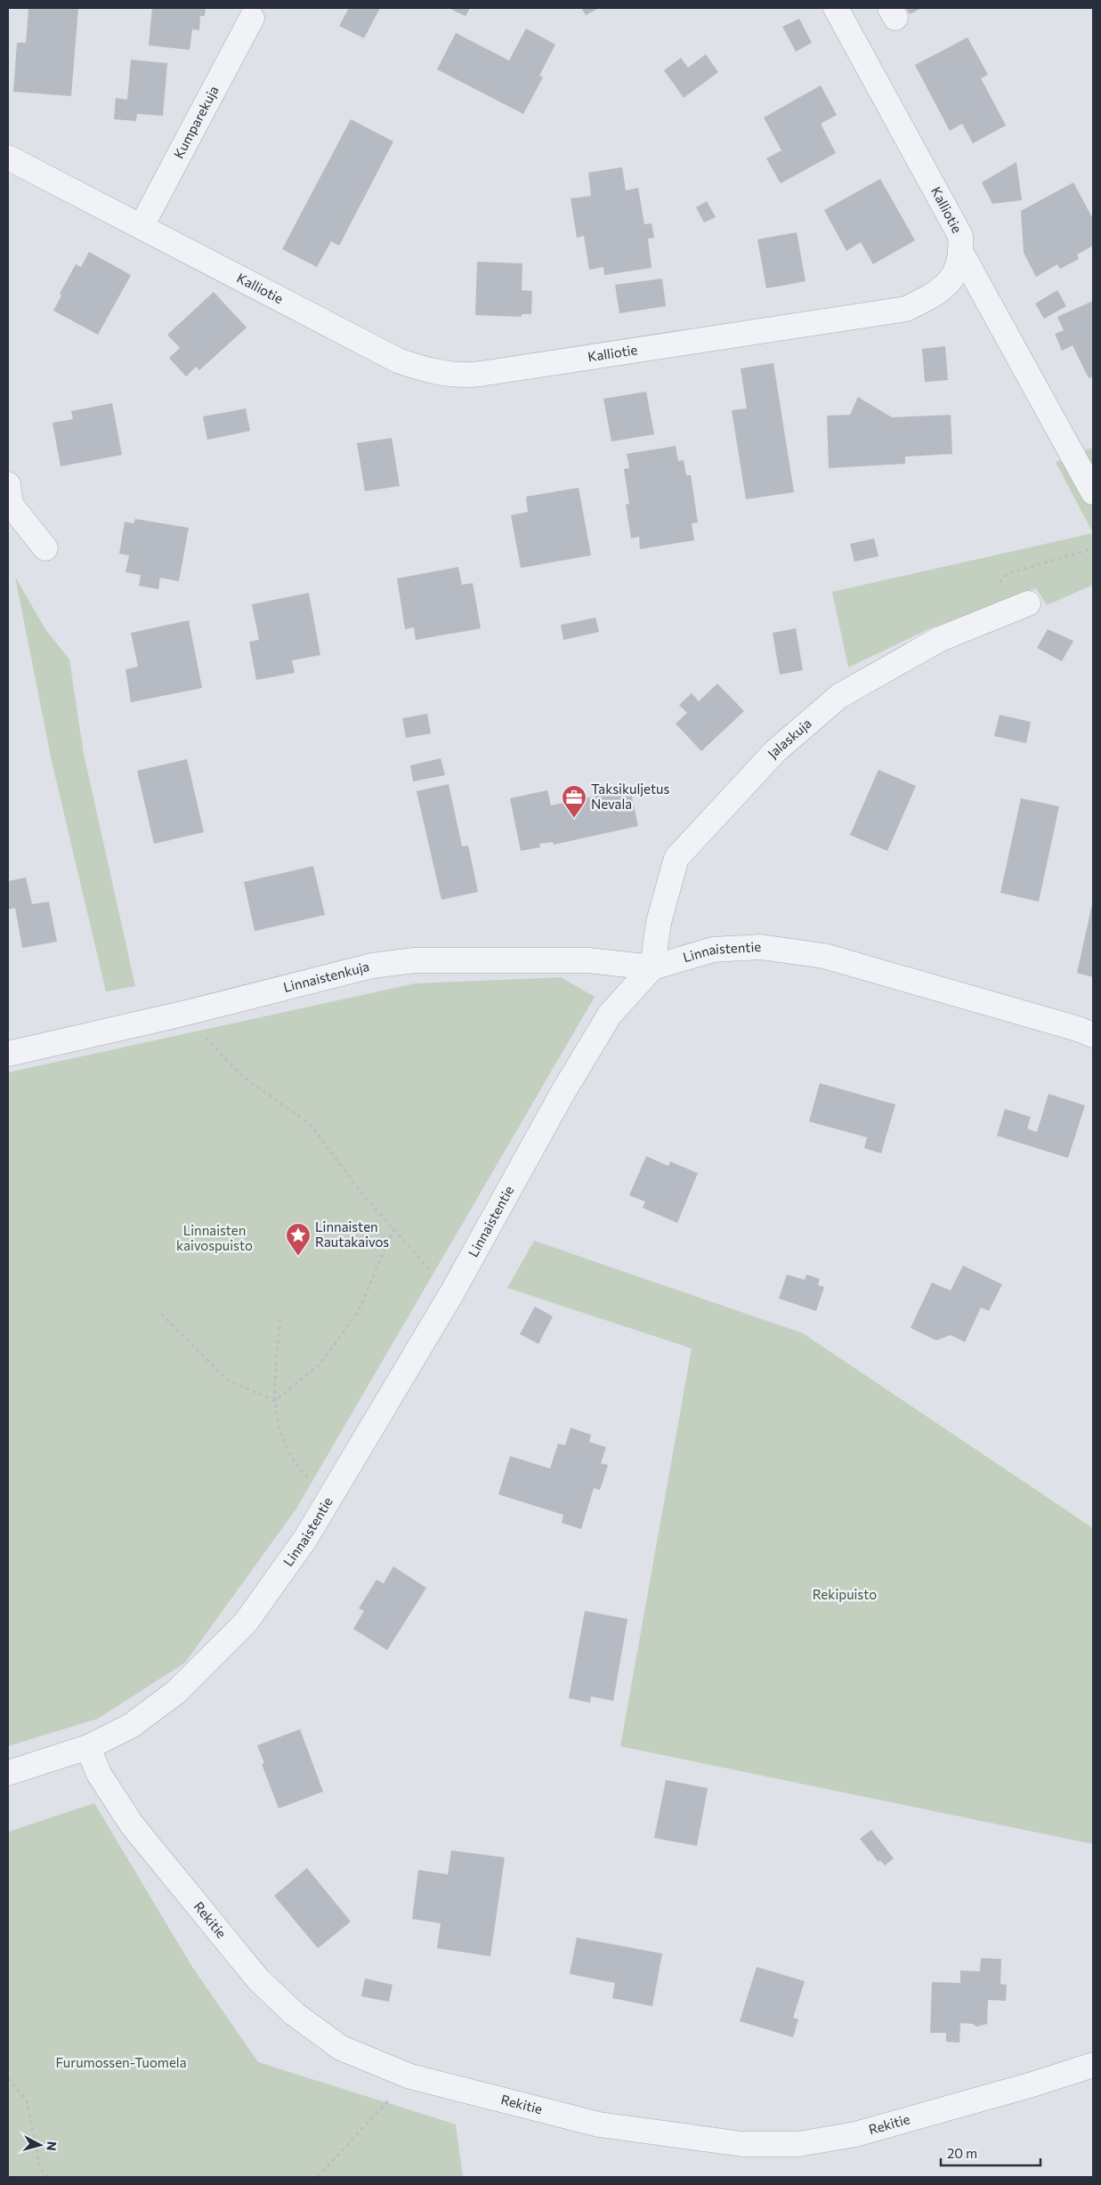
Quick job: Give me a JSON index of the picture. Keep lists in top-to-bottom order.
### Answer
{
  "streets": {
    "street": [
      "Kumparekuja",
      "Kalliotie",
      "Jalaskuja",
      "Linnaistentie",
      "Linnaistenkuja",
      "Rekitie"
    ]
  },
  "crossings": [
    ["Kumparekuja", "Kalliotie"],
    ["Jalaskuja", "Linnaistentie"],
    ["Jalaskuja", "Linnaistenkuja"],
    ["Linnaistentie", "Linnaistenkuja"],
    ["Linnaistentie", "Rekitie"]
  ],
  "parks": ["Linnaisten kaivospuisto", "Rekipuisto", "Furumossen-Tuomela"],
  "places": {
    "office": ["Taksikuljetus Nevala"],
    "place": ["Linnaisten Rautakaivos"]
  },
  "scale_bar": "20 m",
  "north": "right"
}
